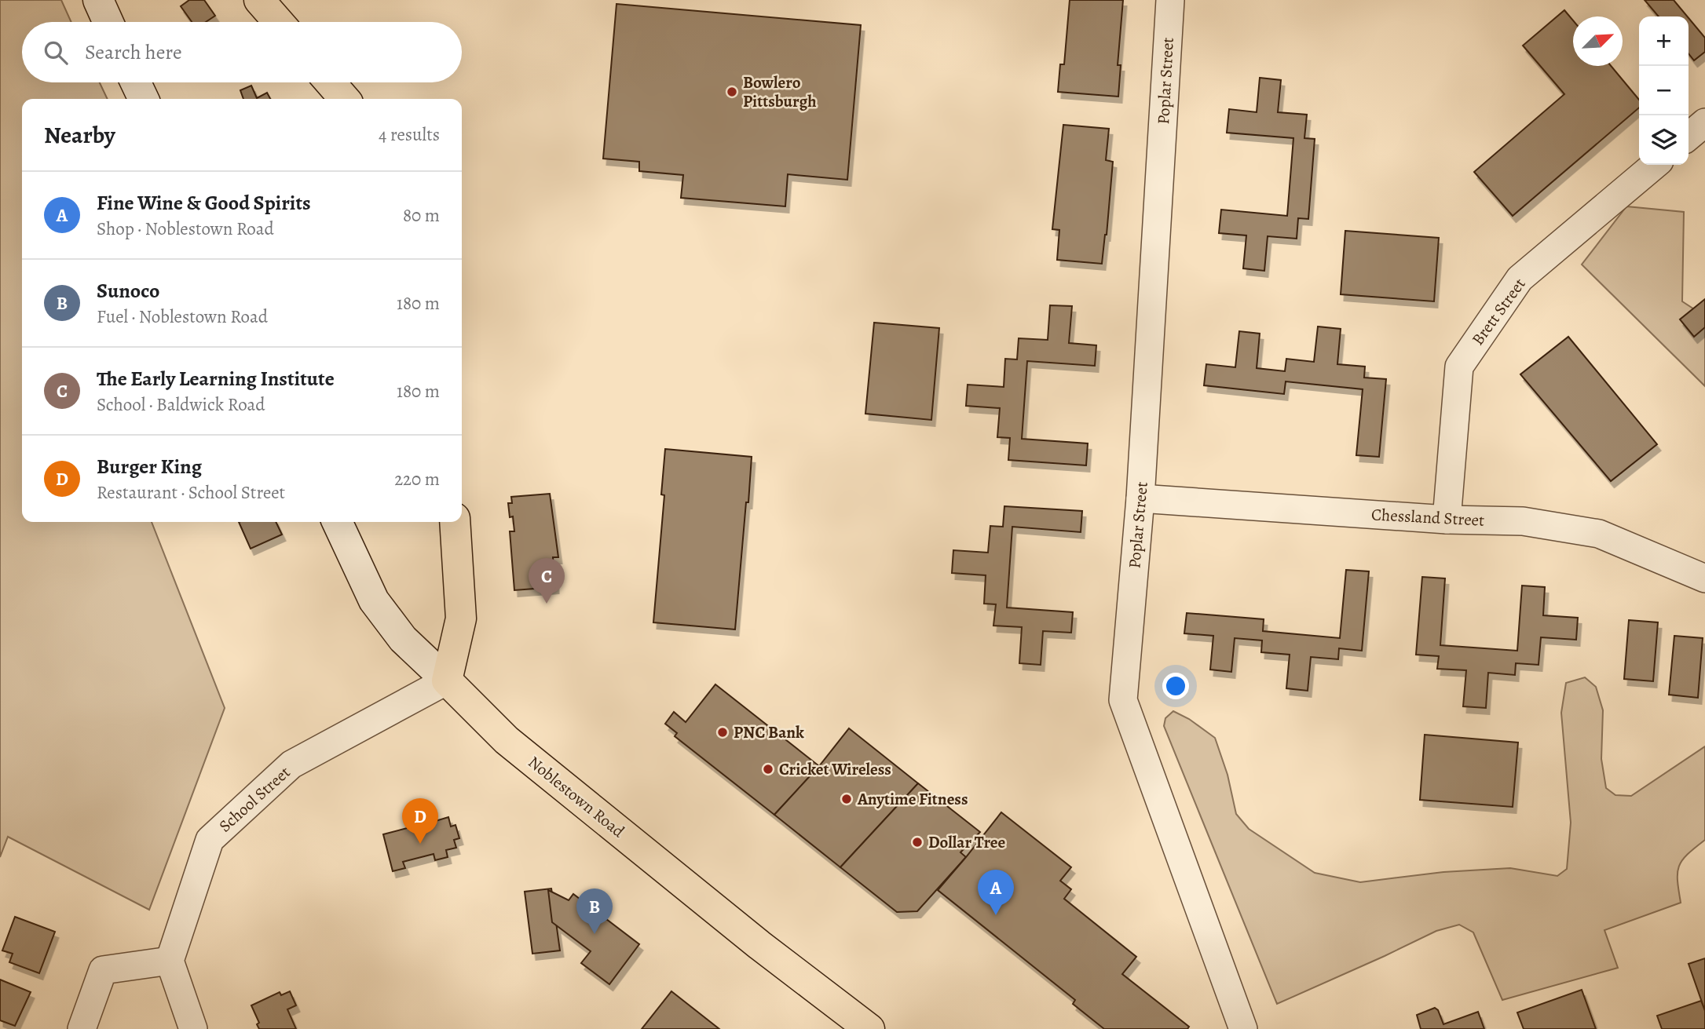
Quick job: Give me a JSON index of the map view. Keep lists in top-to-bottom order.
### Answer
{
  "streets": {
    "main road": ["Noblestown Road"],
    "street": [
      "Poplar Street",
      "Brett Street",
      "Chessland Street",
      "School Street"
    ]
  },
  "crossings": [
    ["Poplar Street", "Chessland Street"],
    ["Brett Street", "Chessland Street"],
    ["Noblestown Road", "School Street"]
  ],
  "places": [
    "Bowlero Pittsburgh",
    "PNC Bank",
    "Cricket Wireless",
    "Anytime Fitness",
    "Dollar Tree"
  ],
  "north": "top right",
  "page": {
    "map_buttons": ["+", "−"],
    "search": "Search here",
    "heading": ["Nearby", "4 results"],
    "list": [
      {
        "mark": "A",
        "name": "Fine Wine & Good Spirits",
        "note": "Shop · Noblestown Road",
        "value": "80 m"
      },
      {
        "mark": "B",
        "name": "Sunoco",
        "note": "Fuel · Noblestown Road",
        "value": "180 m"
      },
      {
        "mark": "C",
        "name": "The Early Learning Institute",
        "note": "School · Baldwick Road",
        "value": "180 m"
      },
      {
        "mark": "D",
        "name": "Burger King",
        "note": "Restaurant · School Street",
        "value": "220 m"
      }
    ],
    "pins": [
      "C",
      "D",
      "A",
      "B"
    ]
  }
}
